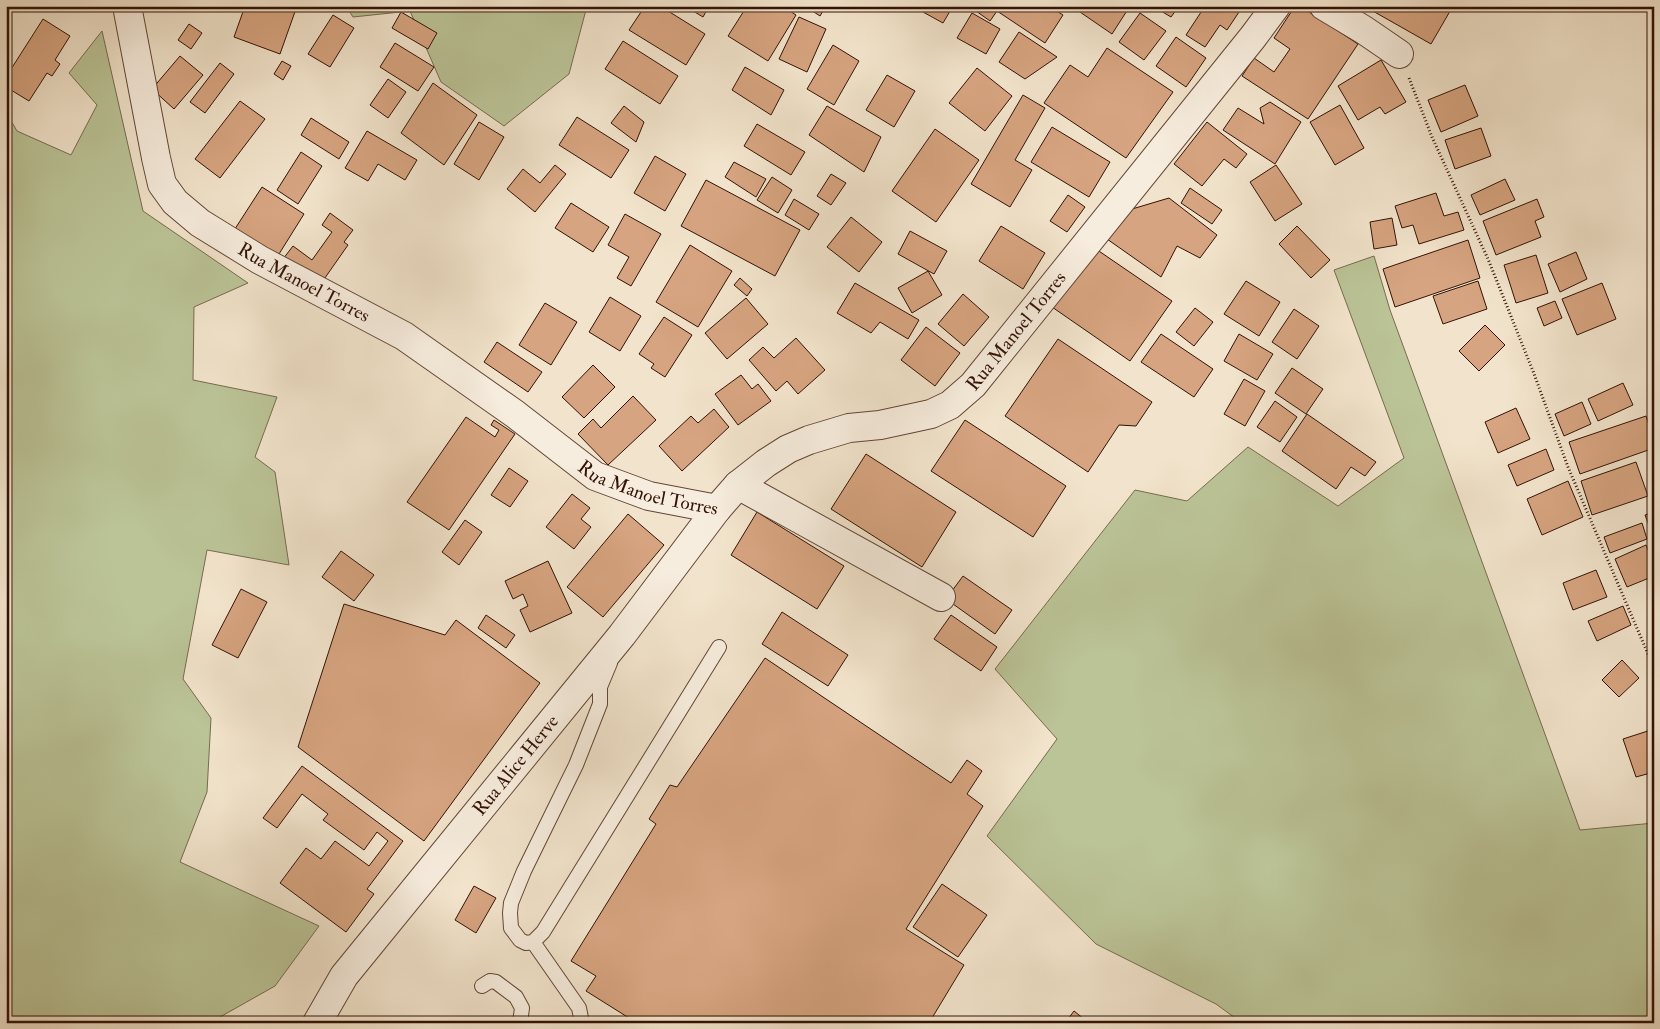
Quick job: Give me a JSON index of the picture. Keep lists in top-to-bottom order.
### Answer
{
  "streets": {
    "street": ["Rua Manoel Torres", "Rua Alice Herve"]
  },
  "crossings": [
    ["Rua Manoel Torres", "Rua Alice Herve"]
  ]
}
